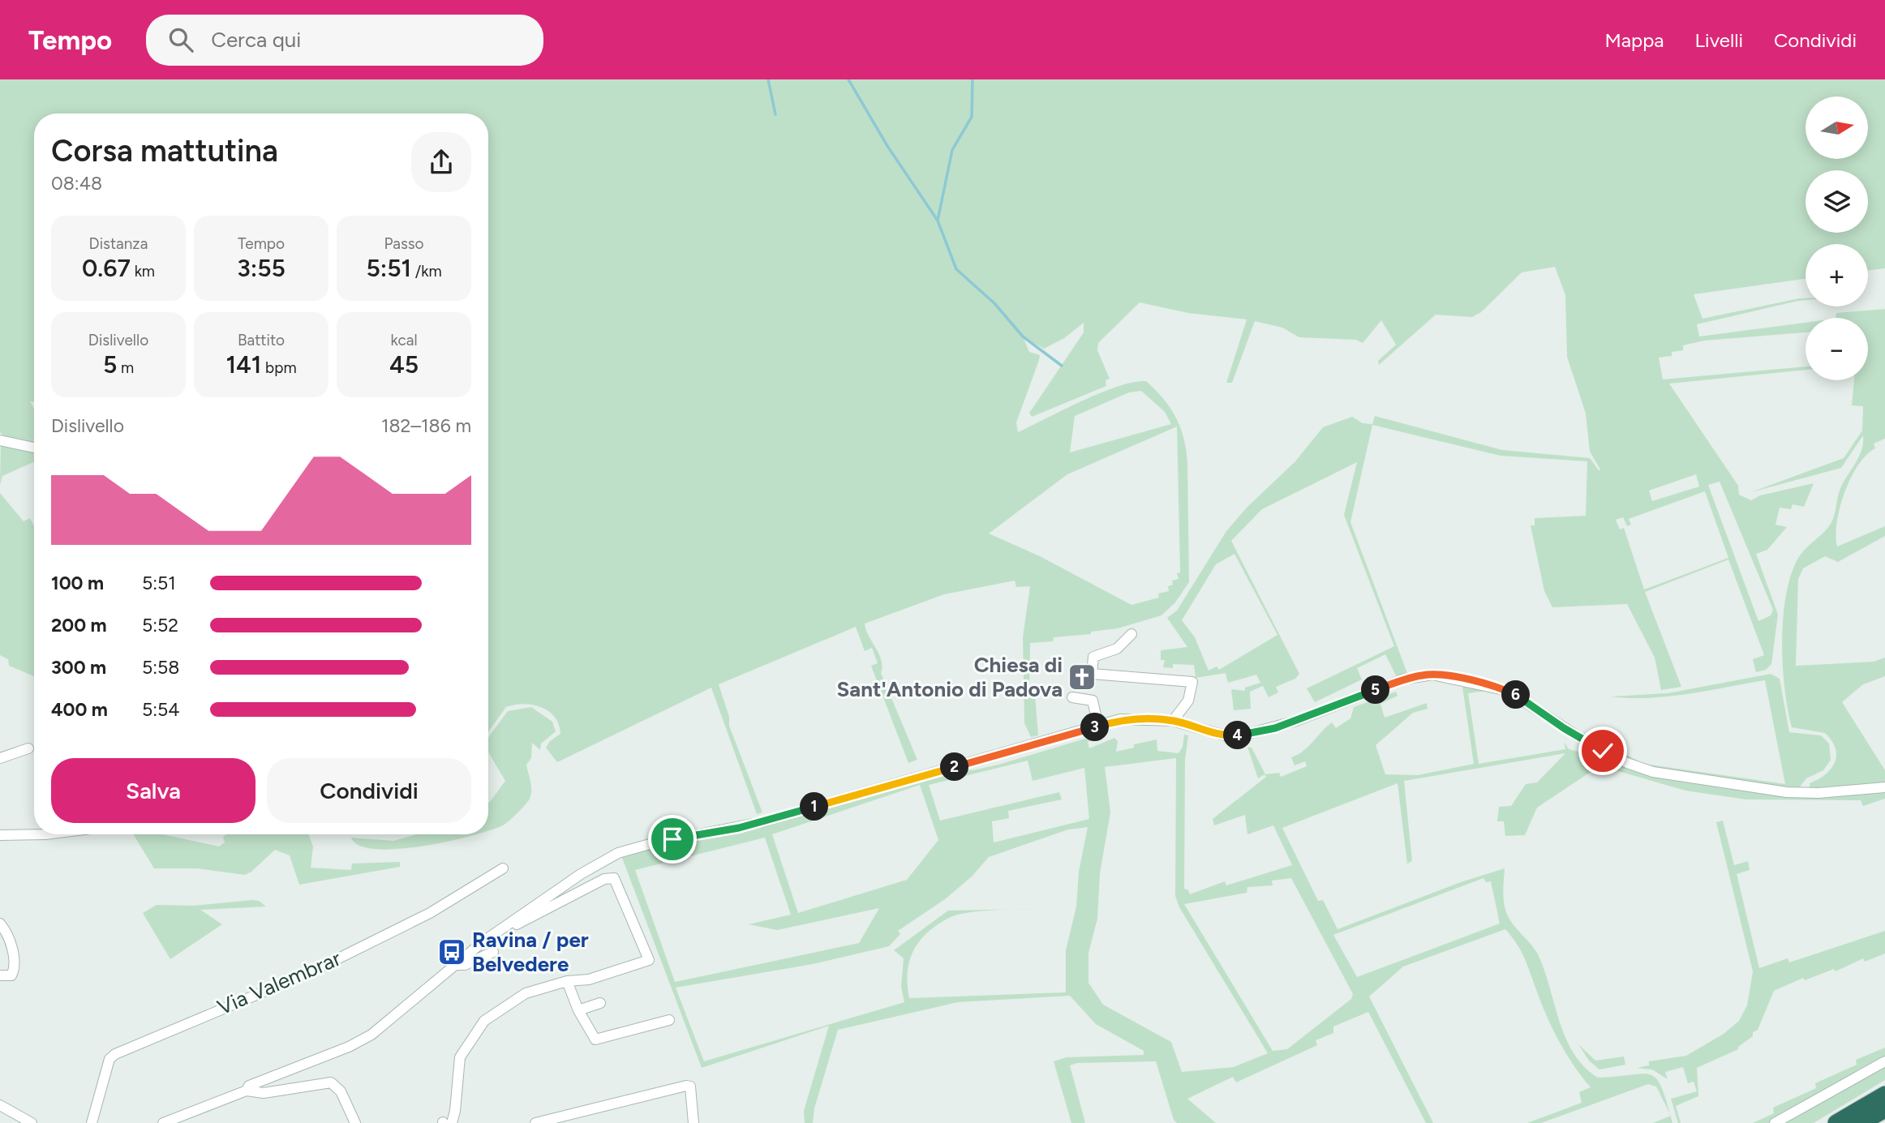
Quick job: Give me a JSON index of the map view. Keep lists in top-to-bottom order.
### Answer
{
  "streets": {
    "street": ["Via Valembrar"]
  },
  "places": {
    "church": ["Chiesa di Sant'Antonio di Padova"],
    "bus stop": ["Ravina / per Belvedere"]
  },
  "north": "right",
  "page": {
    "header": "Tempo",
    "search": "Cerca qui",
    "nav": ["Mappa", "Livelli", "Condividi"],
    "map_buttons": ["+", "−"],
    "heading": ["Corsa mattutina", "08:48"],
    "stats": [
      ["Distanza", "0.67 km"],
      ["Tempo", "3:55"],
      ["Passo", "5:51 /km"],
      ["Dislivello", "5 m"],
      ["Battito", "141 bpm"],
      ["kcal", "45"]
    ],
    "chart": ["Dislivello", "182–186 m"],
    "list": [
      {
        "name": "100 m",
        "note": "5:51"
      },
      {
        "name": "200 m",
        "note": "5:52"
      },
      {
        "name": "300 m",
        "note": "5:58"
      },
      {
        "name": "400 m",
        "note": "5:54"
      }
    ],
    "pins": [
      "5",
      "6",
      "3",
      "4",
      "2",
      "1"
    ],
    "buttons": ["Salva", "Condividi"]
  }
}
